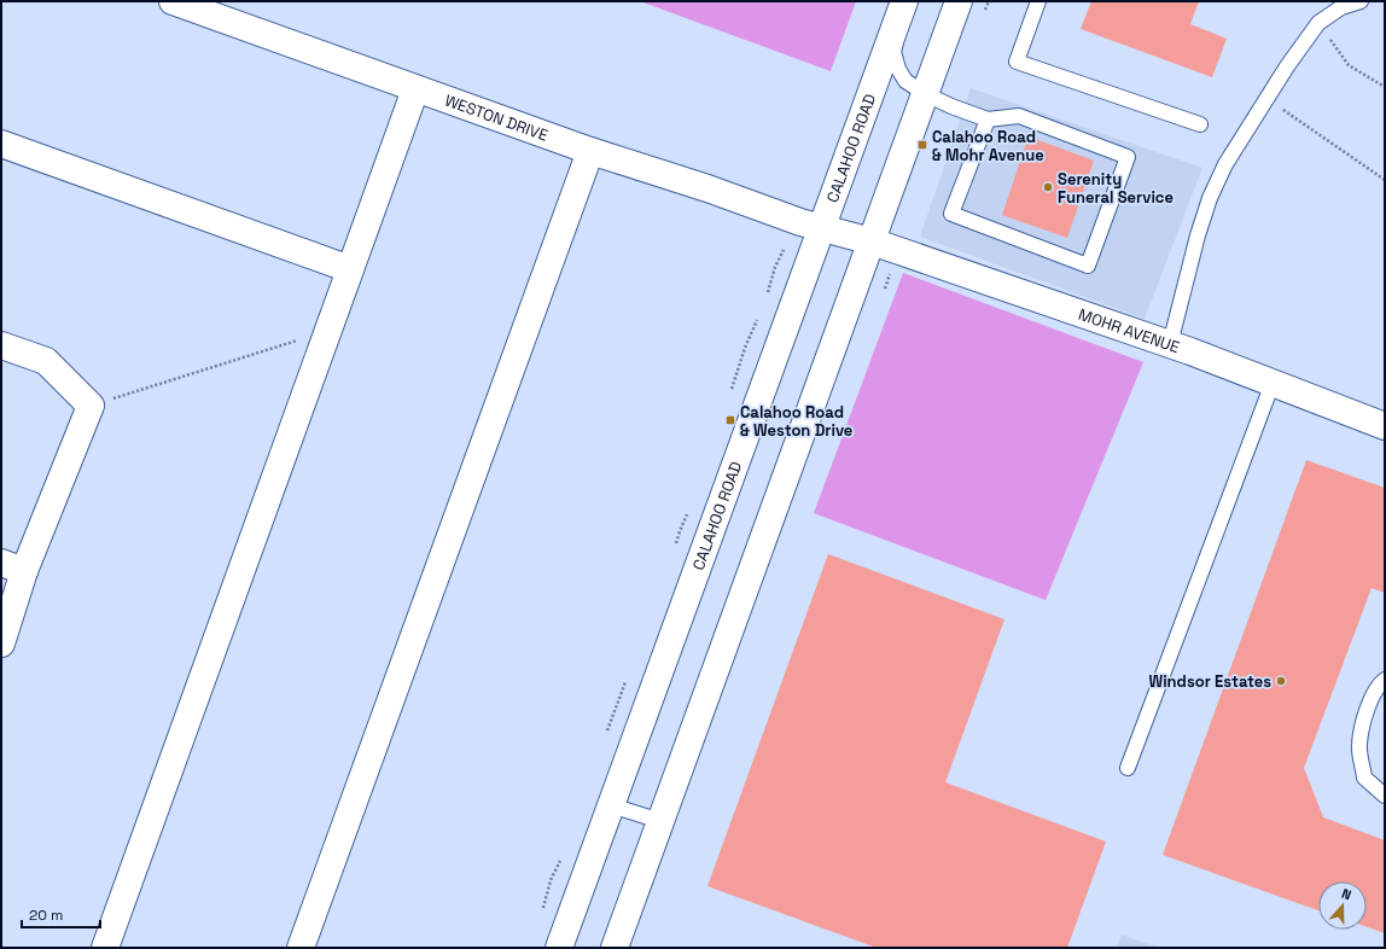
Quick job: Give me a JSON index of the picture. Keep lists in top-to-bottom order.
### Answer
{
  "streets": {
    "street": ["WESTON DRIVE", "CALAHOO ROAD", "MOHR AVENUE"]
  },
  "crossings": [
    ["WESTON DRIVE", "CALAHOO ROAD"],
    ["WESTON DRIVE", "MOHR AVENUE"],
    ["CALAHOO ROAD", "MOHR AVENUE"]
  ],
  "places": {
    "transit": ["Calahoo Road & Mohr Avenue", "Calahoo Road & Weston Drive"],
    "other": ["Serenity Funeral Service", "Windsor Estates"]
  },
  "scale_bar": "20 m",
  "north": "top"
}
